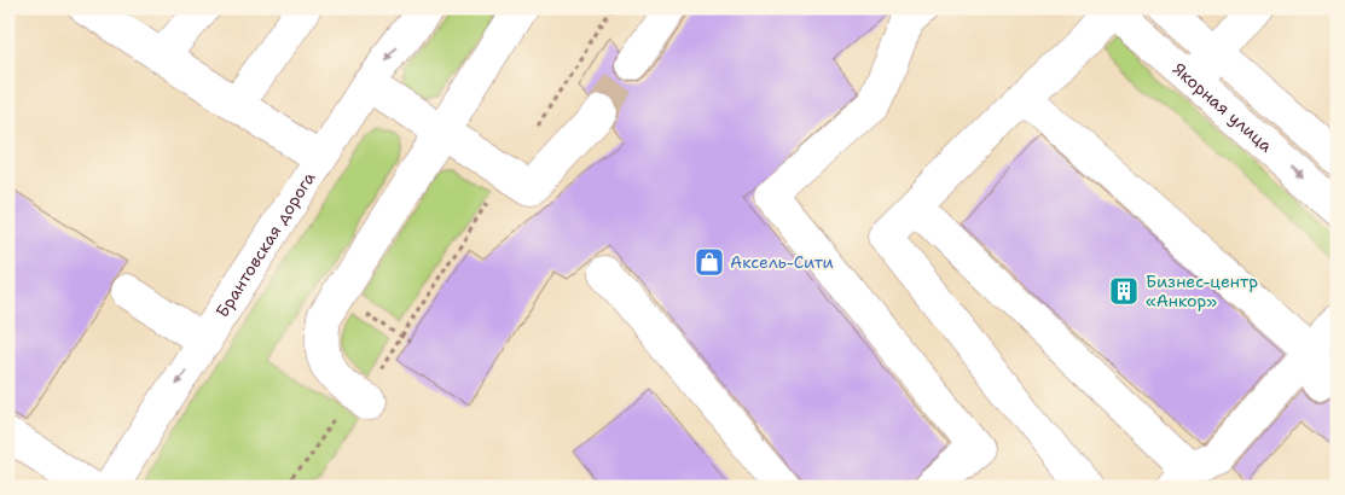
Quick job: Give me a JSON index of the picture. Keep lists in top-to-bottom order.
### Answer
{
  "streets": {
    "street": ["Якорная улица", "Брантовская дорога"]
  },
  "places": {
    "shop": ["Аксель-Сити"],
    "building": ["Бизнес-центр «Анкор»"]
  }
}
